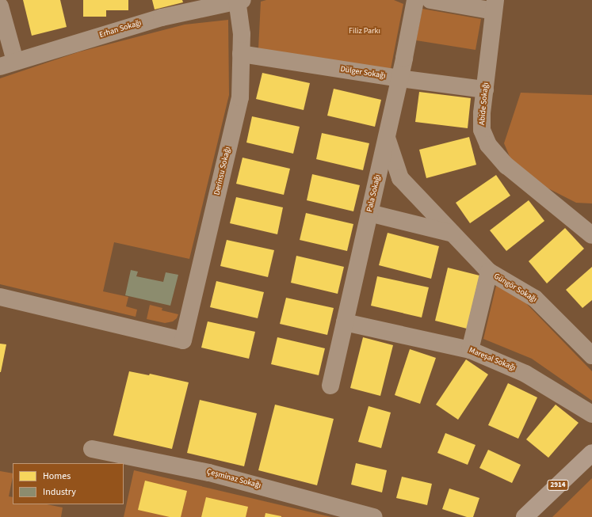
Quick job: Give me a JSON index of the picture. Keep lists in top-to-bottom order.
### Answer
{
  "streets": {
    "main road": ["2914"],
    "street": [
      "Erhan Sokağı",
      "Dülger Sokağı",
      "Abide Sokağı",
      "Derinsu Sokağı",
      "Pala Sokağı",
      "Güngör Sokağı",
      "Mareşal Sokağı",
      "Çeşminaz Sokağı"
    ]
  },
  "crossings": [
    ["Erhan Sokağı", "Derinsu Sokağı"],
    ["Dülger Sokağı", "Abide Sokağı"],
    ["Dülger Sokağı", "Derinsu Sokağı"],
    ["Dülger Sokağı", "Pala Sokağı"],
    ["Pala Sokağı", "Güngör Sokağı"],
    ["Pala Sokağı", "Mareşal Sokağı"]
  ],
  "parks": ["Filiz Parkı"],
  "legend": ["Homes", "Industry"]
}
